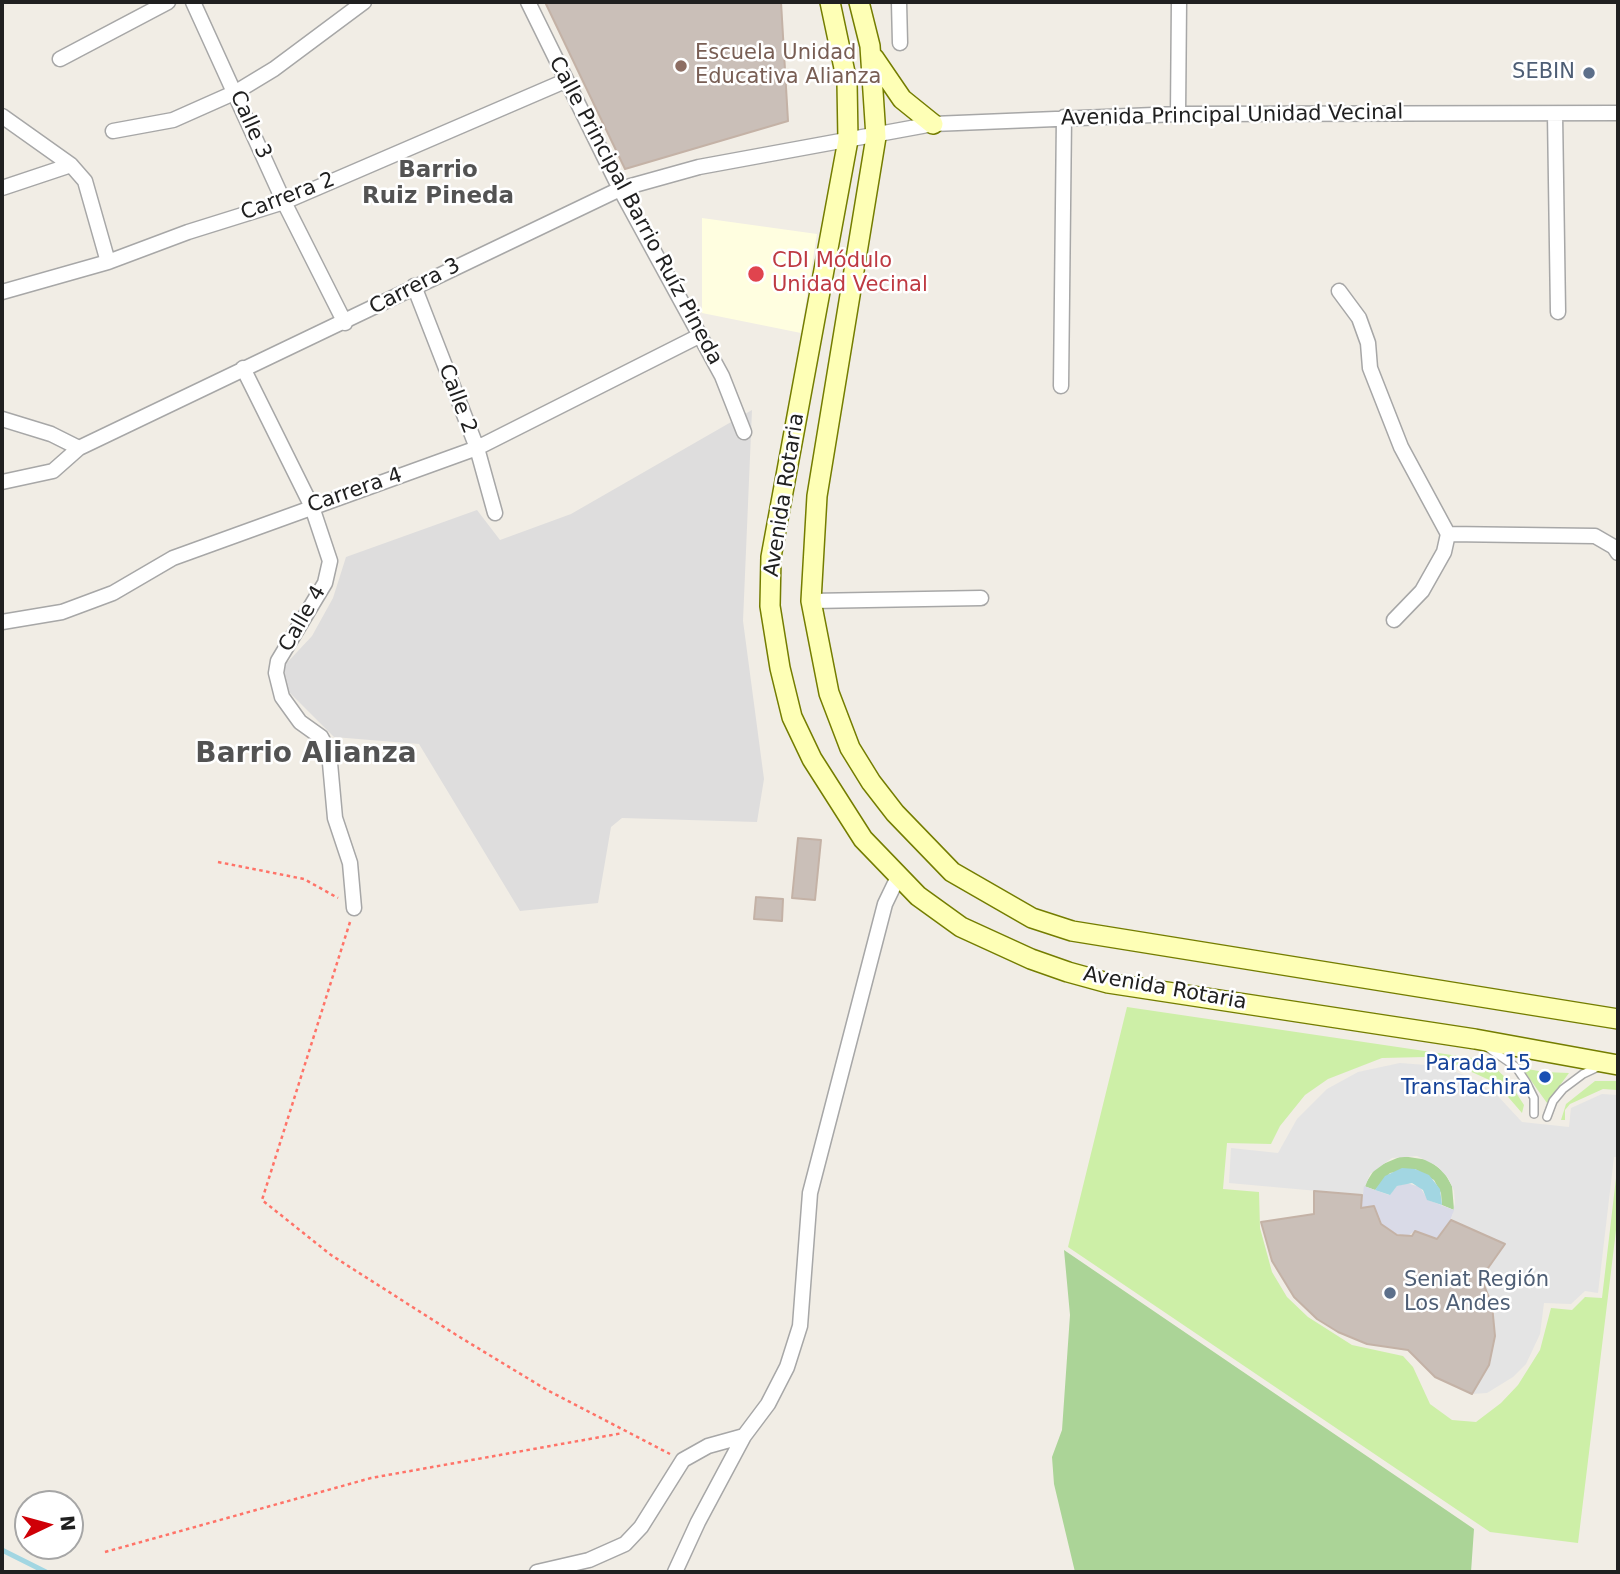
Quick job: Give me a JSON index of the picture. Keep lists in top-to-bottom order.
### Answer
{
  "streets": {
    "main road": ["Avenida Rotaria"],
    "street": [
      "Avenida Principal Unidad Vecinal",
      "Calle 3",
      "Carrera 2",
      "Calle Principal Barrio Ruíz Pineda",
      "Carrera 3",
      "Calle 2",
      "Carrera 4",
      "Calle 4"
    ]
  },
  "crossings": [
    ["Avenida Principal Unidad Vecinal", "Carrera 3"],
    ["Avenida Principal Unidad Vecinal", "Avenida Rotaria"],
    ["Calle 3", "Carrera 2"],
    ["Calle 3", "Carrera 3"],
    ["Carrera 2", "Calle Principal Barrio Ruíz Pineda"],
    ["Calle Principal Barrio Ruíz Pineda", "Carrera 3"],
    ["Calle Principal Barrio Ruíz Pineda", "Carrera 4"],
    ["Carrera 3", "Calle 2"],
    ["Carrera 3", "Avenida Rotaria"],
    ["Carrera 3", "Calle 4"],
    ["Calle 2", "Carrera 4"],
    ["Carrera 4", "Calle 4"]
  ],
  "districts": ["Barrio Ruiz Pineda", "Barrio Alianza"],
  "places": [
    "Escuela Unidad Educativa Alianza",
    "SEBIN",
    "CDI Módulo Unidad Vecinal",
    "Parada 15 TransTachira",
    "Seniat Región Los Andes"
  ],
  "north": "right"
}
